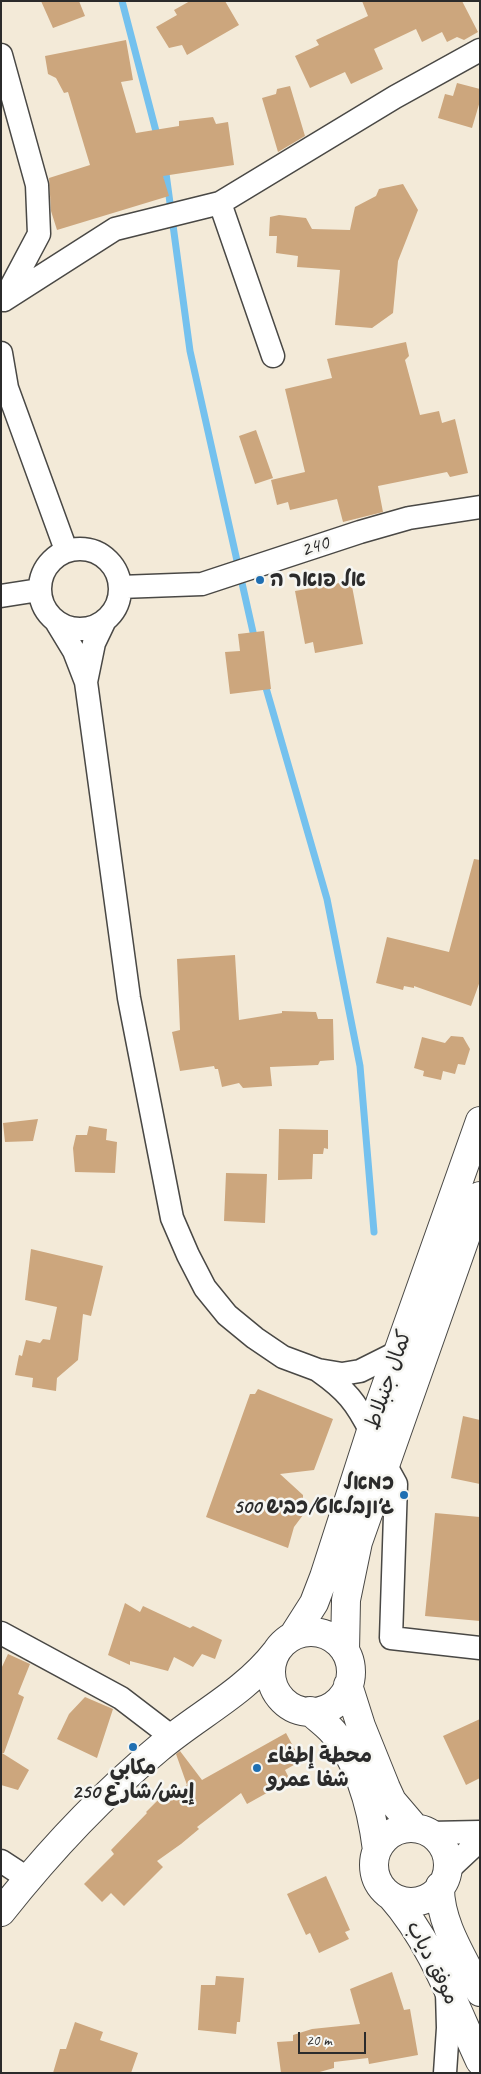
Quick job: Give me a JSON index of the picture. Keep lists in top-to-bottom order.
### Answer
{
  "streets": {
    "main road": ["كمال جنبلاط", "موفق دياب"],
    "street": ["240"]
  },
  "places": [
    "אל פואר ה",
    "כמאל ג׳ונבלאט/כביש 500",
    "مكابي إيش/شارع 250",
    "محطة إطفاء شفا عمرو"
  ],
  "scale_bar": "20 m"
}
